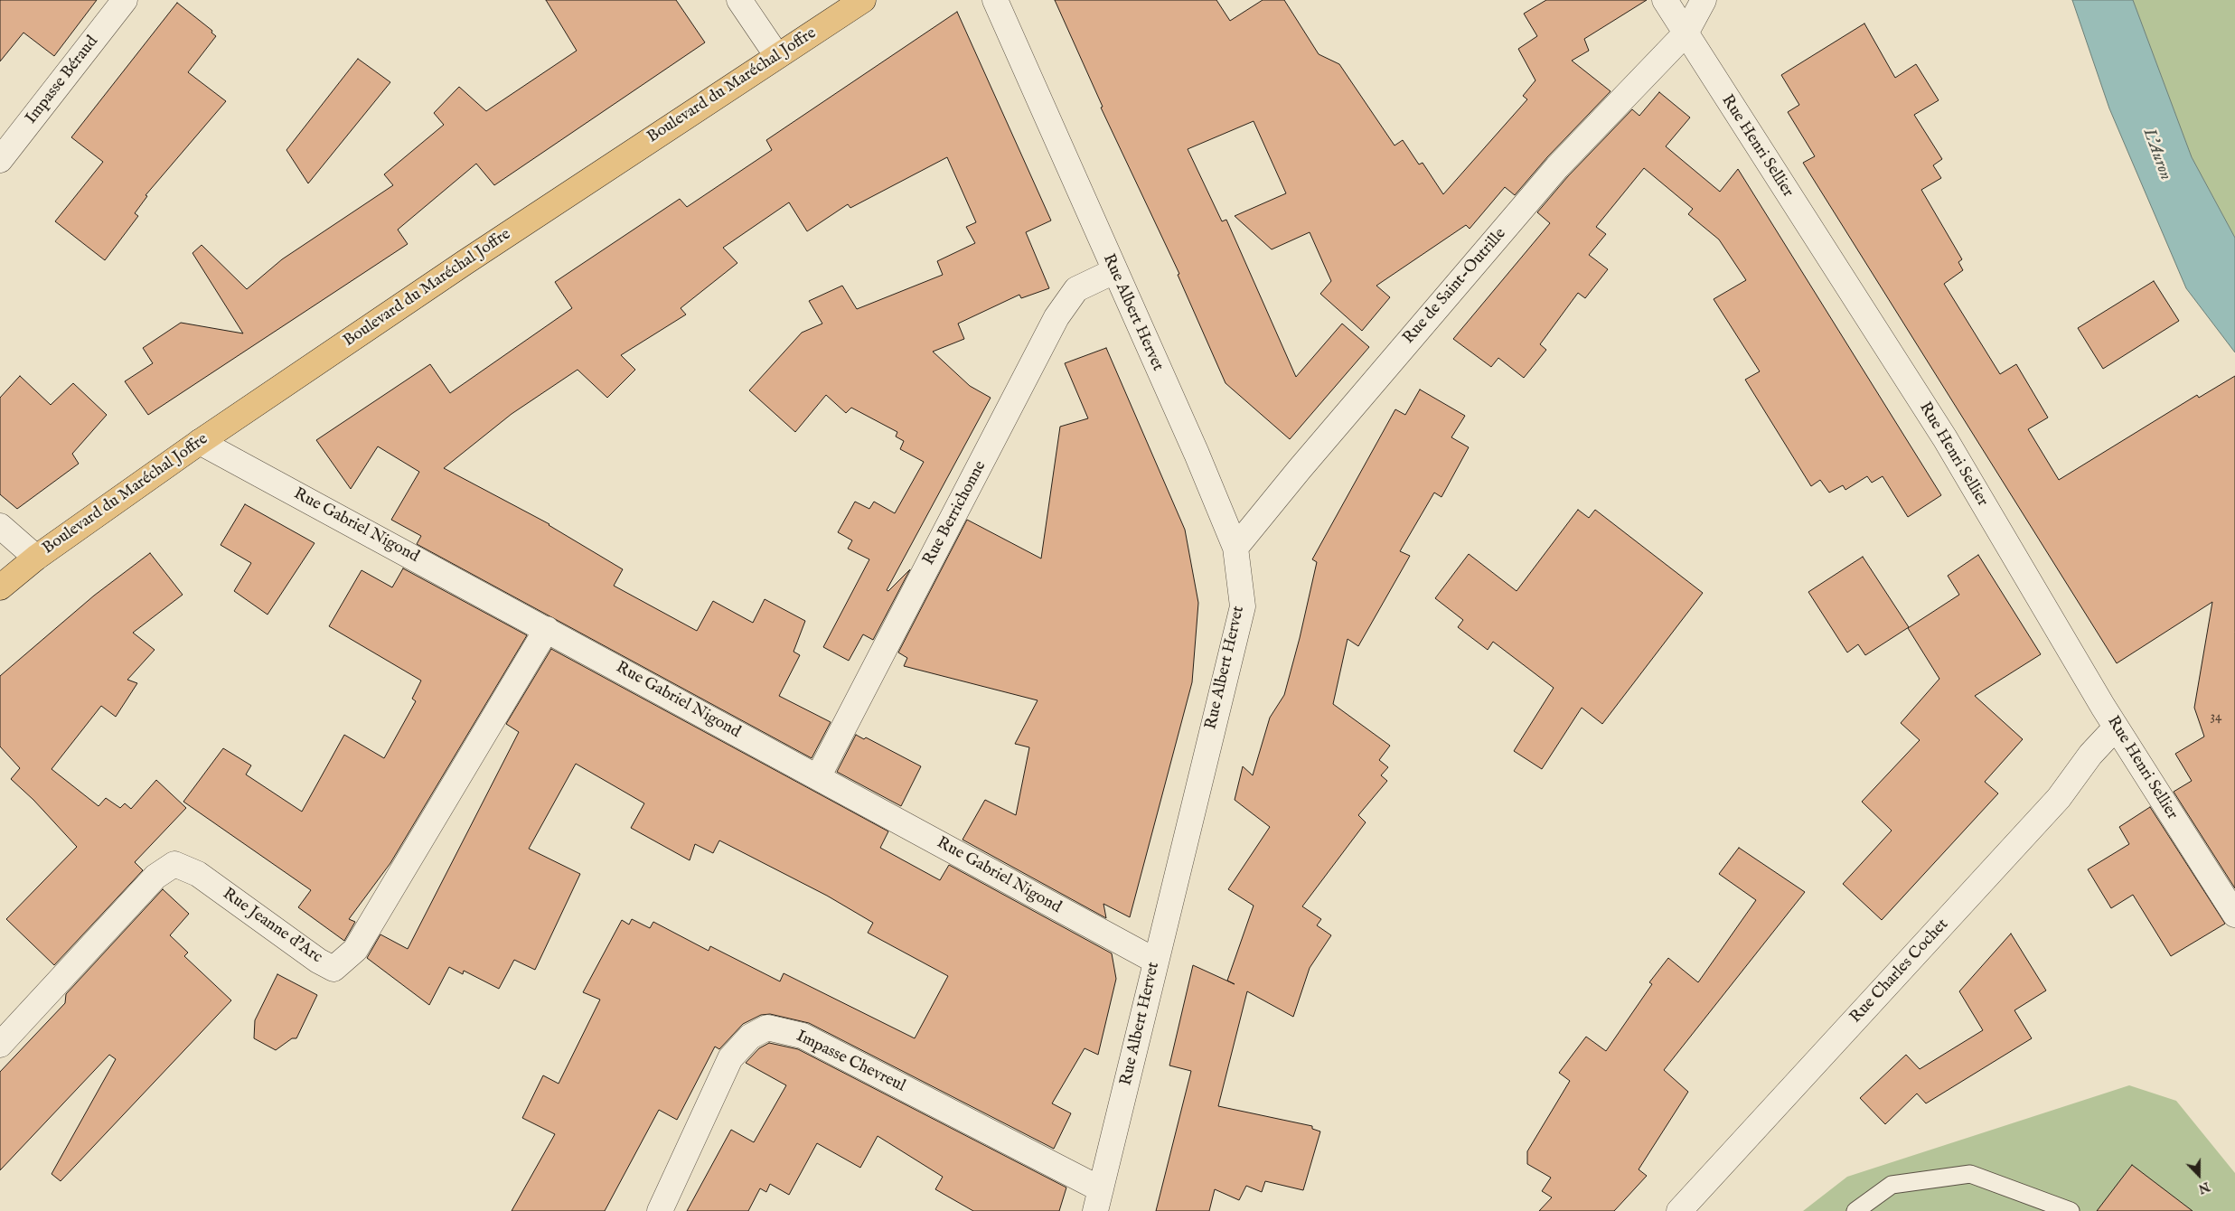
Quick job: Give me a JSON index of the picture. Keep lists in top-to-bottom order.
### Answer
{
  "streets": {
    "main road": ["Boulevard du Maréchal Joffre"],
    "street": [
      "Impasse Béraud",
      "Rue Henri Sellier",
      "Rue de Saint-Outrille",
      "Rue Albert Hervet",
      "Rue Berrichonne",
      "Rue Gabriel Nigond",
      "Rue Jeanne d'Arc",
      "Rue Charles Cochet",
      "Impasse Chevreul"
    ]
  },
  "crossings": [
    ["Boulevard du Maréchal Joffre", "Rue Gabriel Nigond"],
    ["Rue Henri Sellier", "Rue de Saint-Outrille"],
    ["Rue Henri Sellier", "Rue Charles Cochet"],
    ["Rue de Saint-Outrille", "Rue Albert Hervet"],
    ["Rue Albert Hervet", "Rue Berrichonne"],
    ["Rue Albert Hervet", "Rue Gabriel Nigond"],
    ["Rue Albert Hervet", "Impasse Chevreul"],
    ["Rue Berrichonne", "Rue Gabriel Nigond"],
    ["Rue Gabriel Nigond", "Rue Jeanne d'Arc"]
  ],
  "water": ["L'Auron"],
  "house_numbers": ["34"],
  "north": "bottom"
}
